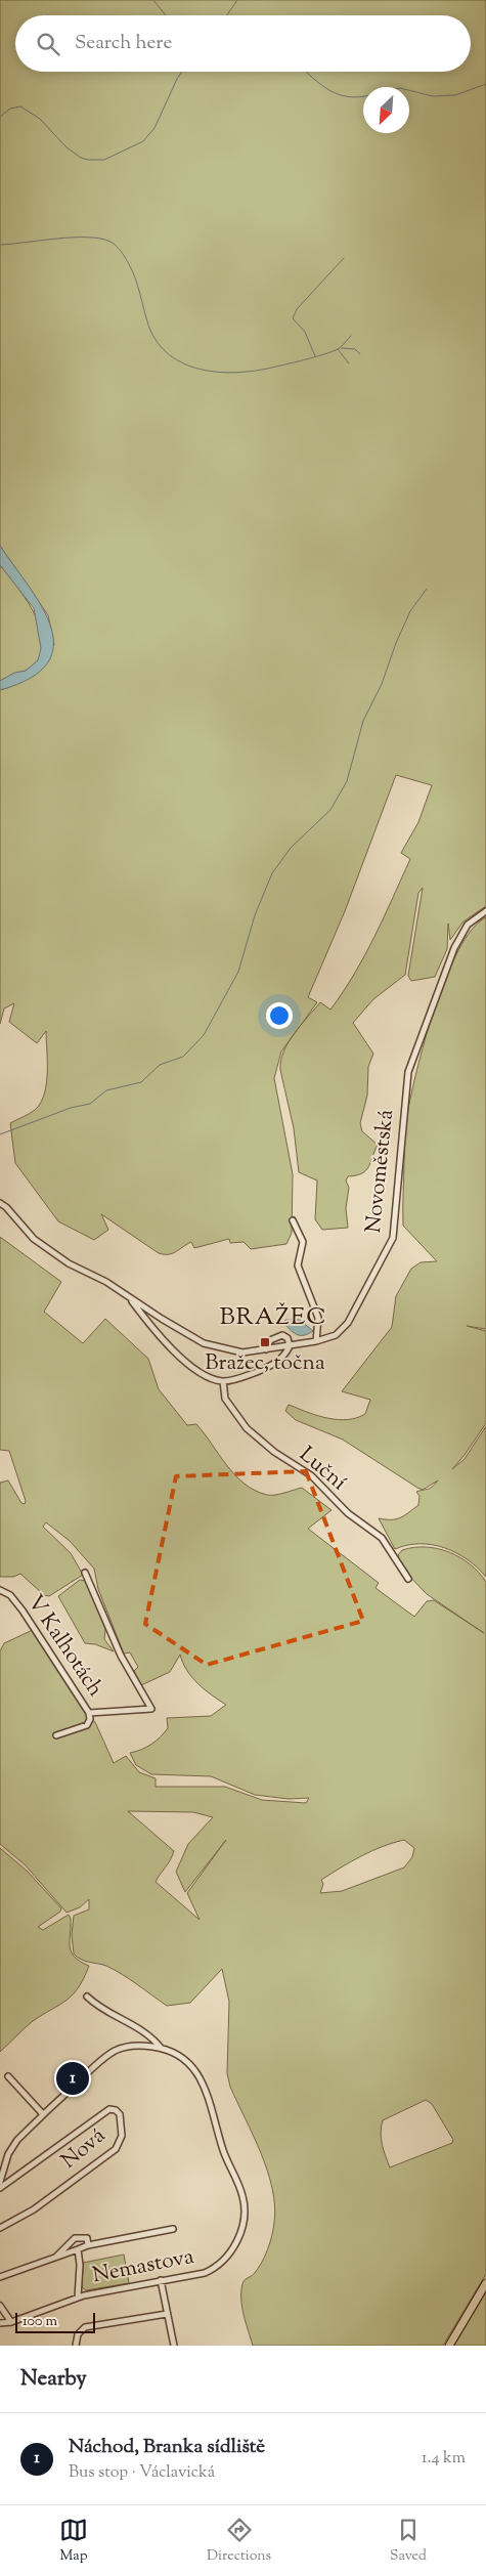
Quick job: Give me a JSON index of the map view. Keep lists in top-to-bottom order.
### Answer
{
  "streets": {
    "street": [
      "Novoměstská",
      "Luční",
      "V Kalhotách",
      "Nová",
      "Nemastova"
    ]
  },
  "districts": ["BRAŽEC"],
  "places": {
    "transit": ["Bražec, točna"]
  },
  "scale_bar": "100 m",
  "north": "bottom left",
  "page": {
    "search": "Search here",
    "pins": "1",
    "scale": "100 m",
    "heading": "Nearby",
    "list": [
      {
        "mark": "1",
        "name": "Náchod, Branka sídliště",
        "note": "Bus stop · Václavická",
        "value": "1.4 km"
      }
    ],
    "nav": ["Map", "Directions", "Saved"]
  }
}
